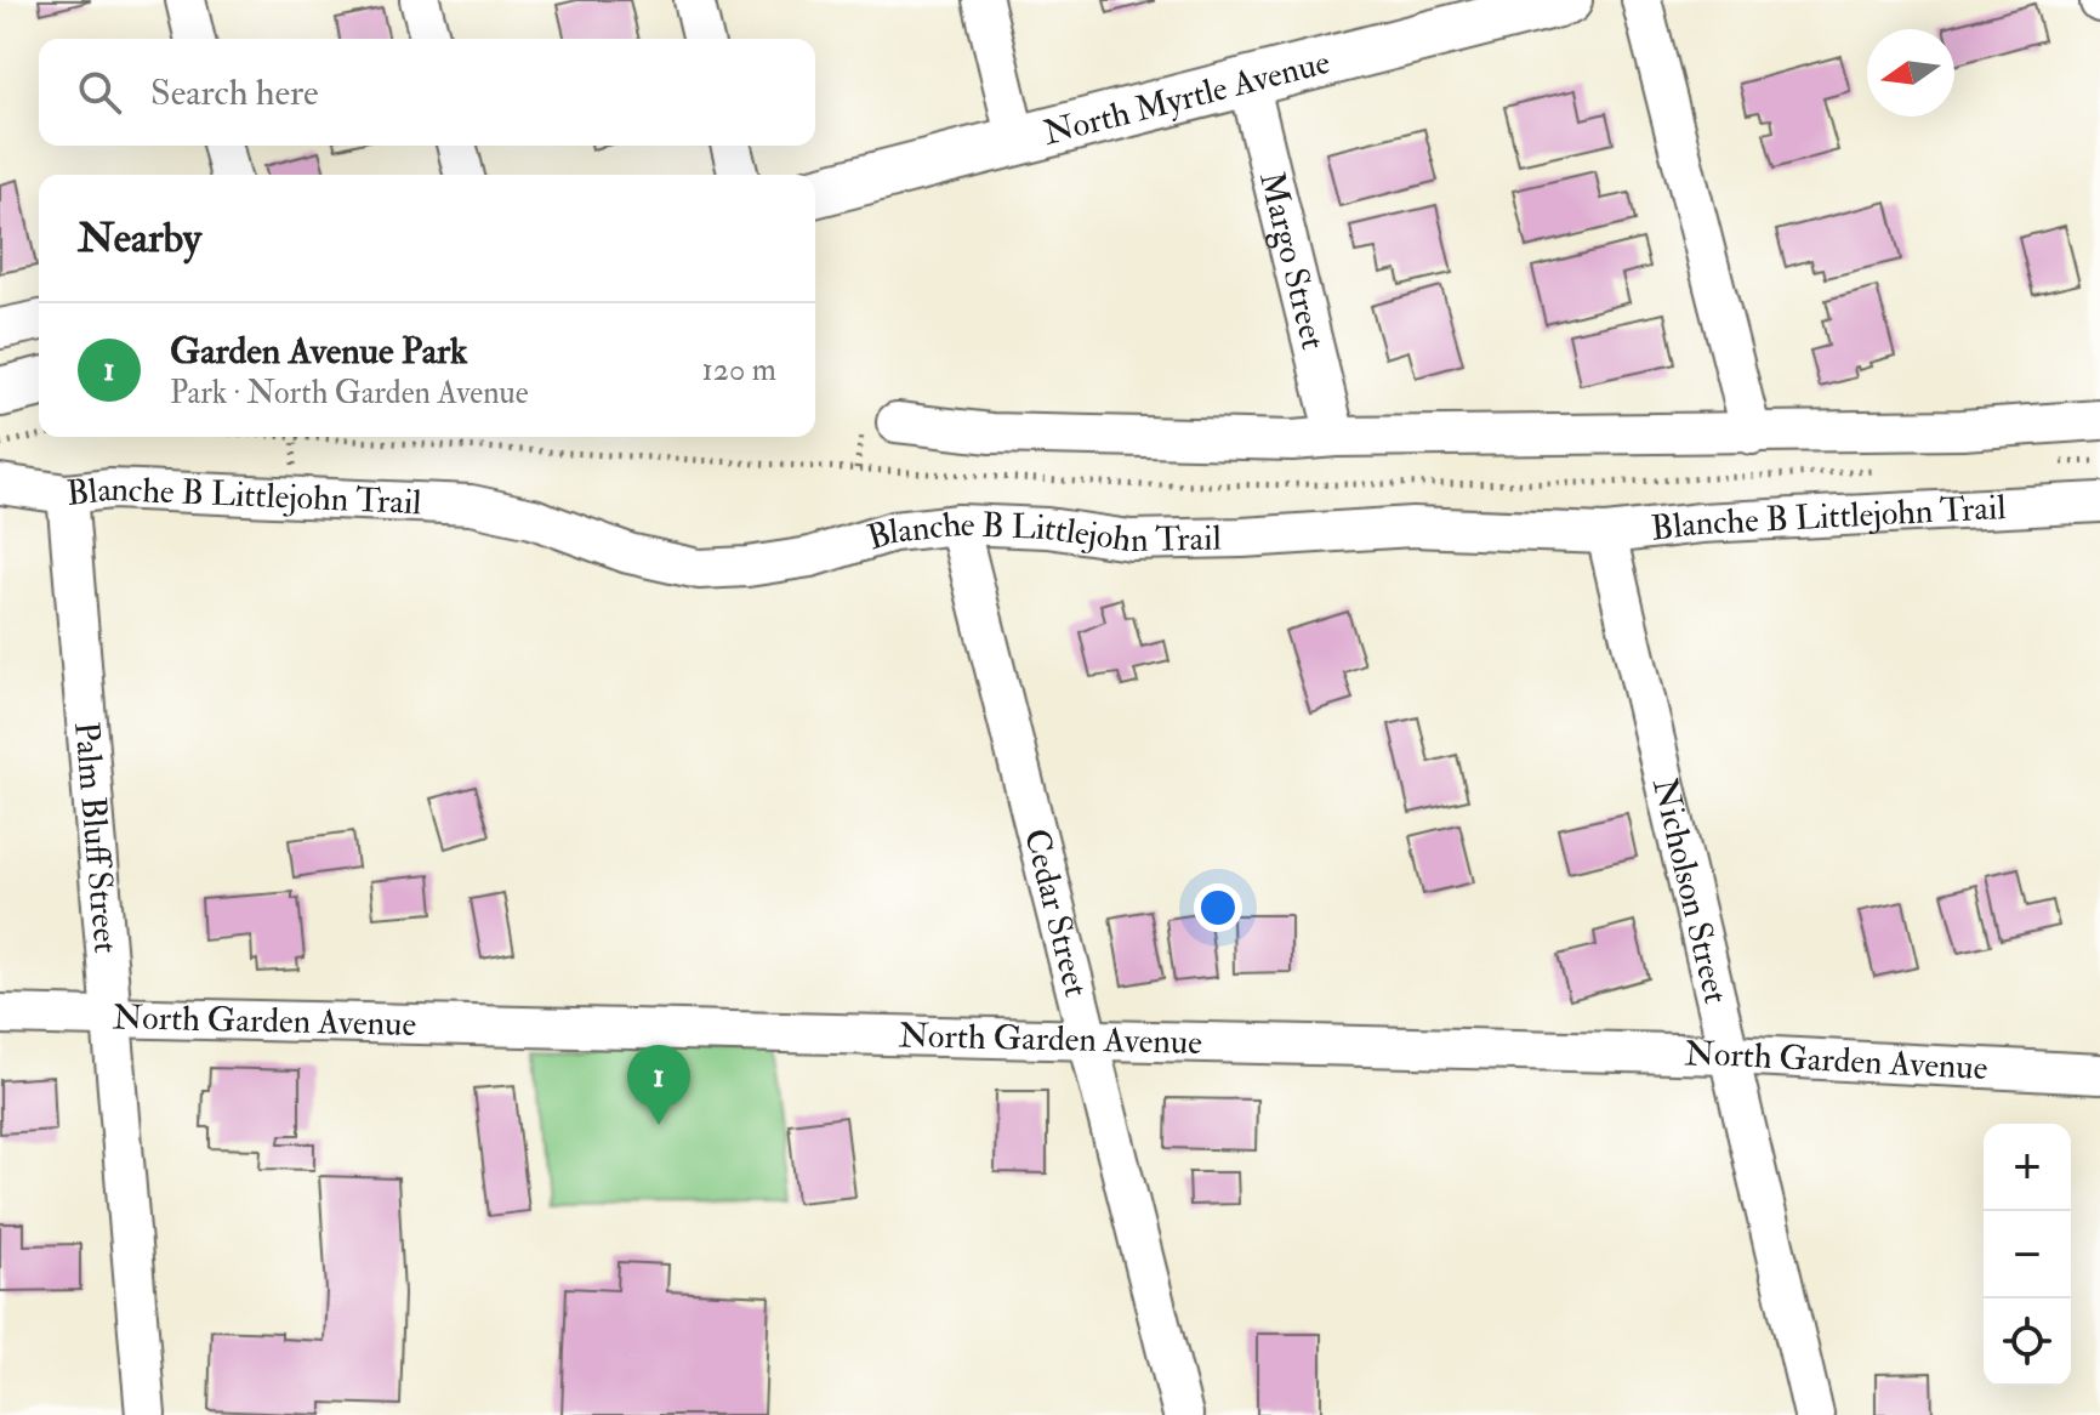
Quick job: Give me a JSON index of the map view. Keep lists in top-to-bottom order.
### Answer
{
  "streets": {
    "main road": ["North Myrtle Avenue"],
    "street": [
      "Margo Street",
      "Blanche B Littlejohn Trail",
      "Palm Bluff Street",
      "Nicholson Street",
      "Cedar Street",
      "North Garden Avenue"
    ]
  },
  "crossings": [
    ["North Myrtle Avenue", "Margo Street"],
    ["Blanche B Littlejohn Trail", "Palm Bluff Street"],
    ["Blanche B Littlejohn Trail", "Nicholson Street"],
    ["Blanche B Littlejohn Trail", "Cedar Street"],
    ["Palm Bluff Street", "North Garden Avenue"],
    ["Nicholson Street", "North Garden Avenue"],
    ["Cedar Street", "North Garden Avenue"]
  ],
  "north": "left",
  "page": {
    "search": "Search here",
    "heading": "Nearby",
    "list": [
      {
        "mark": "1",
        "name": "Garden Avenue Park",
        "note": "Park · North Garden Avenue",
        "value": "120 m"
      }
    ],
    "pins": "1",
    "map_buttons": ["+", "−"]
  }
}
